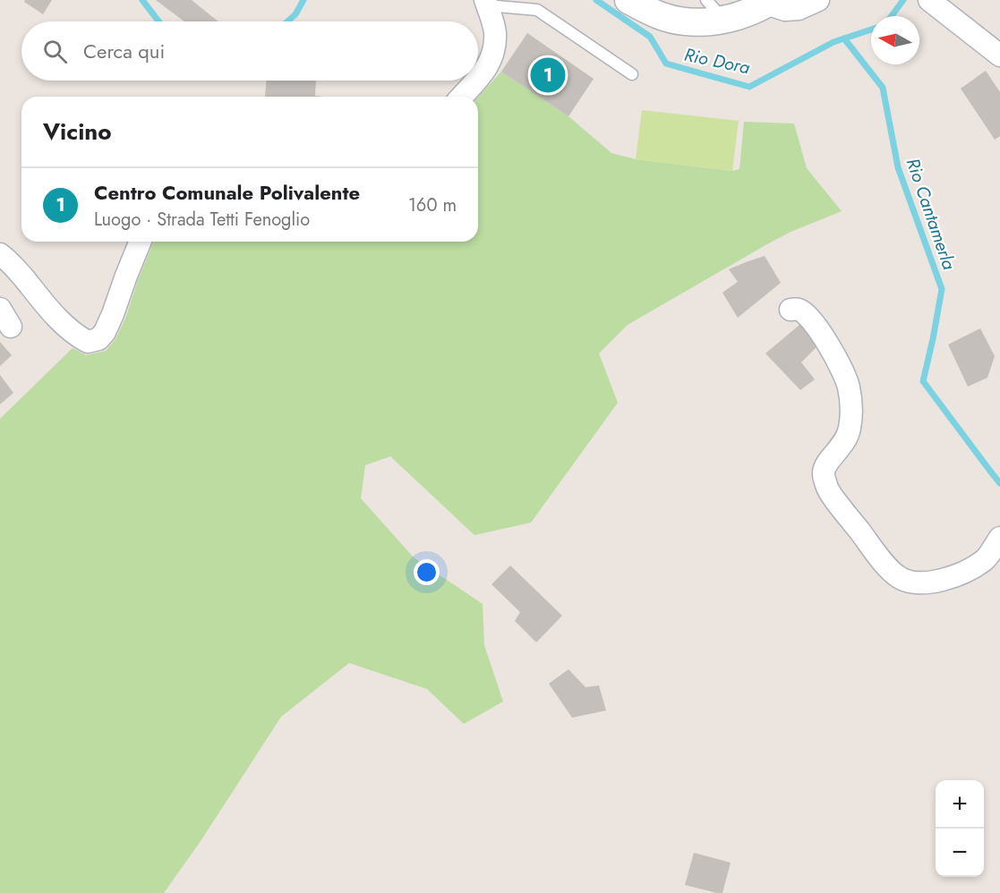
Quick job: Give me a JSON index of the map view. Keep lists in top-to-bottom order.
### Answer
{
  "water": ["Rio Dora", "Rio Cantamerla"],
  "north": "left",
  "page": {
    "search": "Cerca qui",
    "pins": "1",
    "heading": "Vicino",
    "list": [
      {
        "mark": "1",
        "name": "Centro Comunale Polivalente",
        "note": "Luogo · Strada Tetti Fenoglio",
        "value": "160 m"
      }
    ],
    "map_buttons": ["+", "−"]
  }
}
